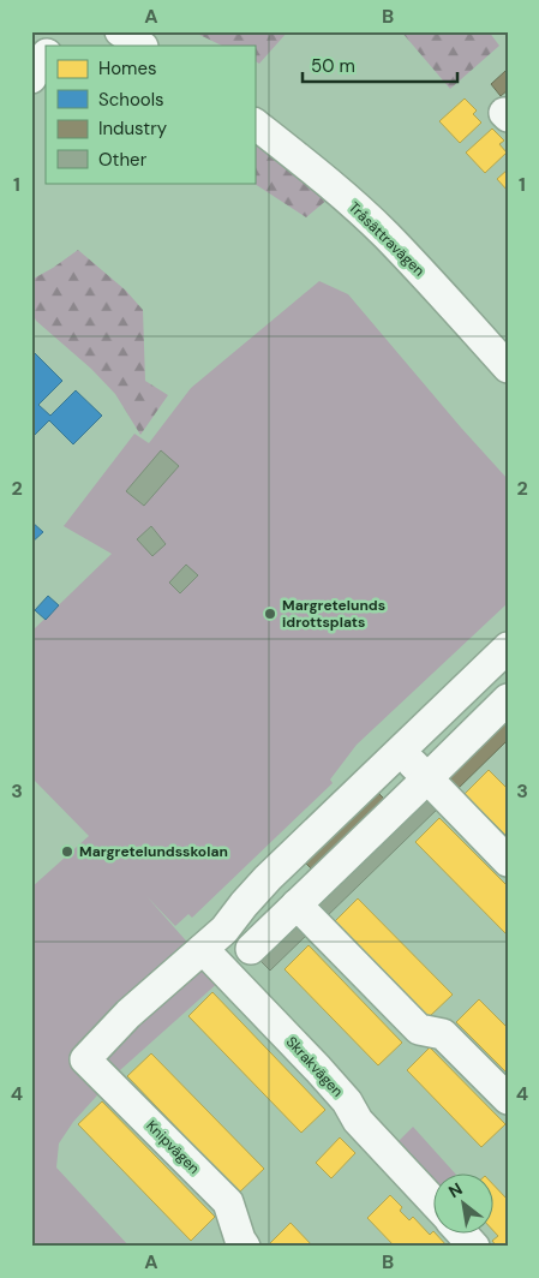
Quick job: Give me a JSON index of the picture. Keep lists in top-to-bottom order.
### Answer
{
  "streets": {
    "street": ["Tråsättravägen", "Skrakvägen", "Knipvägen"]
  },
  "crossings": [
    ["Skrakvägen", "Knipvägen"]
  ],
  "places": ["Margretelunds idrottsplats", "Margretelundsskolan"],
  "legend": [
    "Homes",
    "Schools",
    "Industry",
    "Other"
  ],
  "scale_bar": "50 m",
  "north": "top left",
  "grid": {
    "columns": ["A", "B"],
    "rows": [
      "1",
      "2",
      "3",
      "4"
    ]
  }
}
